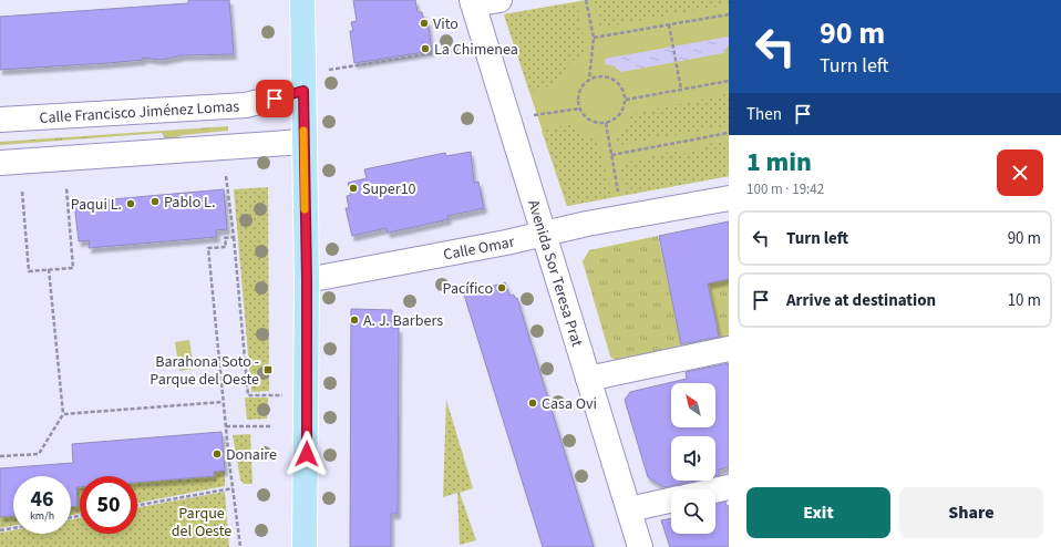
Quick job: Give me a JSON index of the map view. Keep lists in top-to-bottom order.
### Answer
{
  "streets": {
    "street": ["Calle Francisco Jiménez Lomas", "Calle Omar", "Avenida Sor Teresa Prat"]
  },
  "crossings": [
    ["Calle Omar", "Avenida Sor Teresa Prat"]
  ],
  "parks": ["Parque del Oeste"],
  "places": {
    "other": [
      "Vito",
      "La Chimenea",
      "Super10",
      "Pablo L.",
      "Paqui L.",
      "Pacífico",
      "A. J. Barbers",
      "Casa Ovi",
      "Donaire"
    ],
    "transit": ["Barahona Soto - Parque del Oeste"]
  },
  "north": "top left",
  "page": {
    "turn": ["90 m", "Turn left"],
    "then": "Then",
    "heading": ["1 min", "100 m · 19:42"],
    "list": [
      {
        "name": "Turn left",
        "value": "90 m"
      },
      {
        "name": "Arrive at destination",
        "value": "10 m"
      }
    ],
    "speed": "46 km/h",
    "limit": "50",
    "buttons": ["Exit", "Share"]
  }
}
